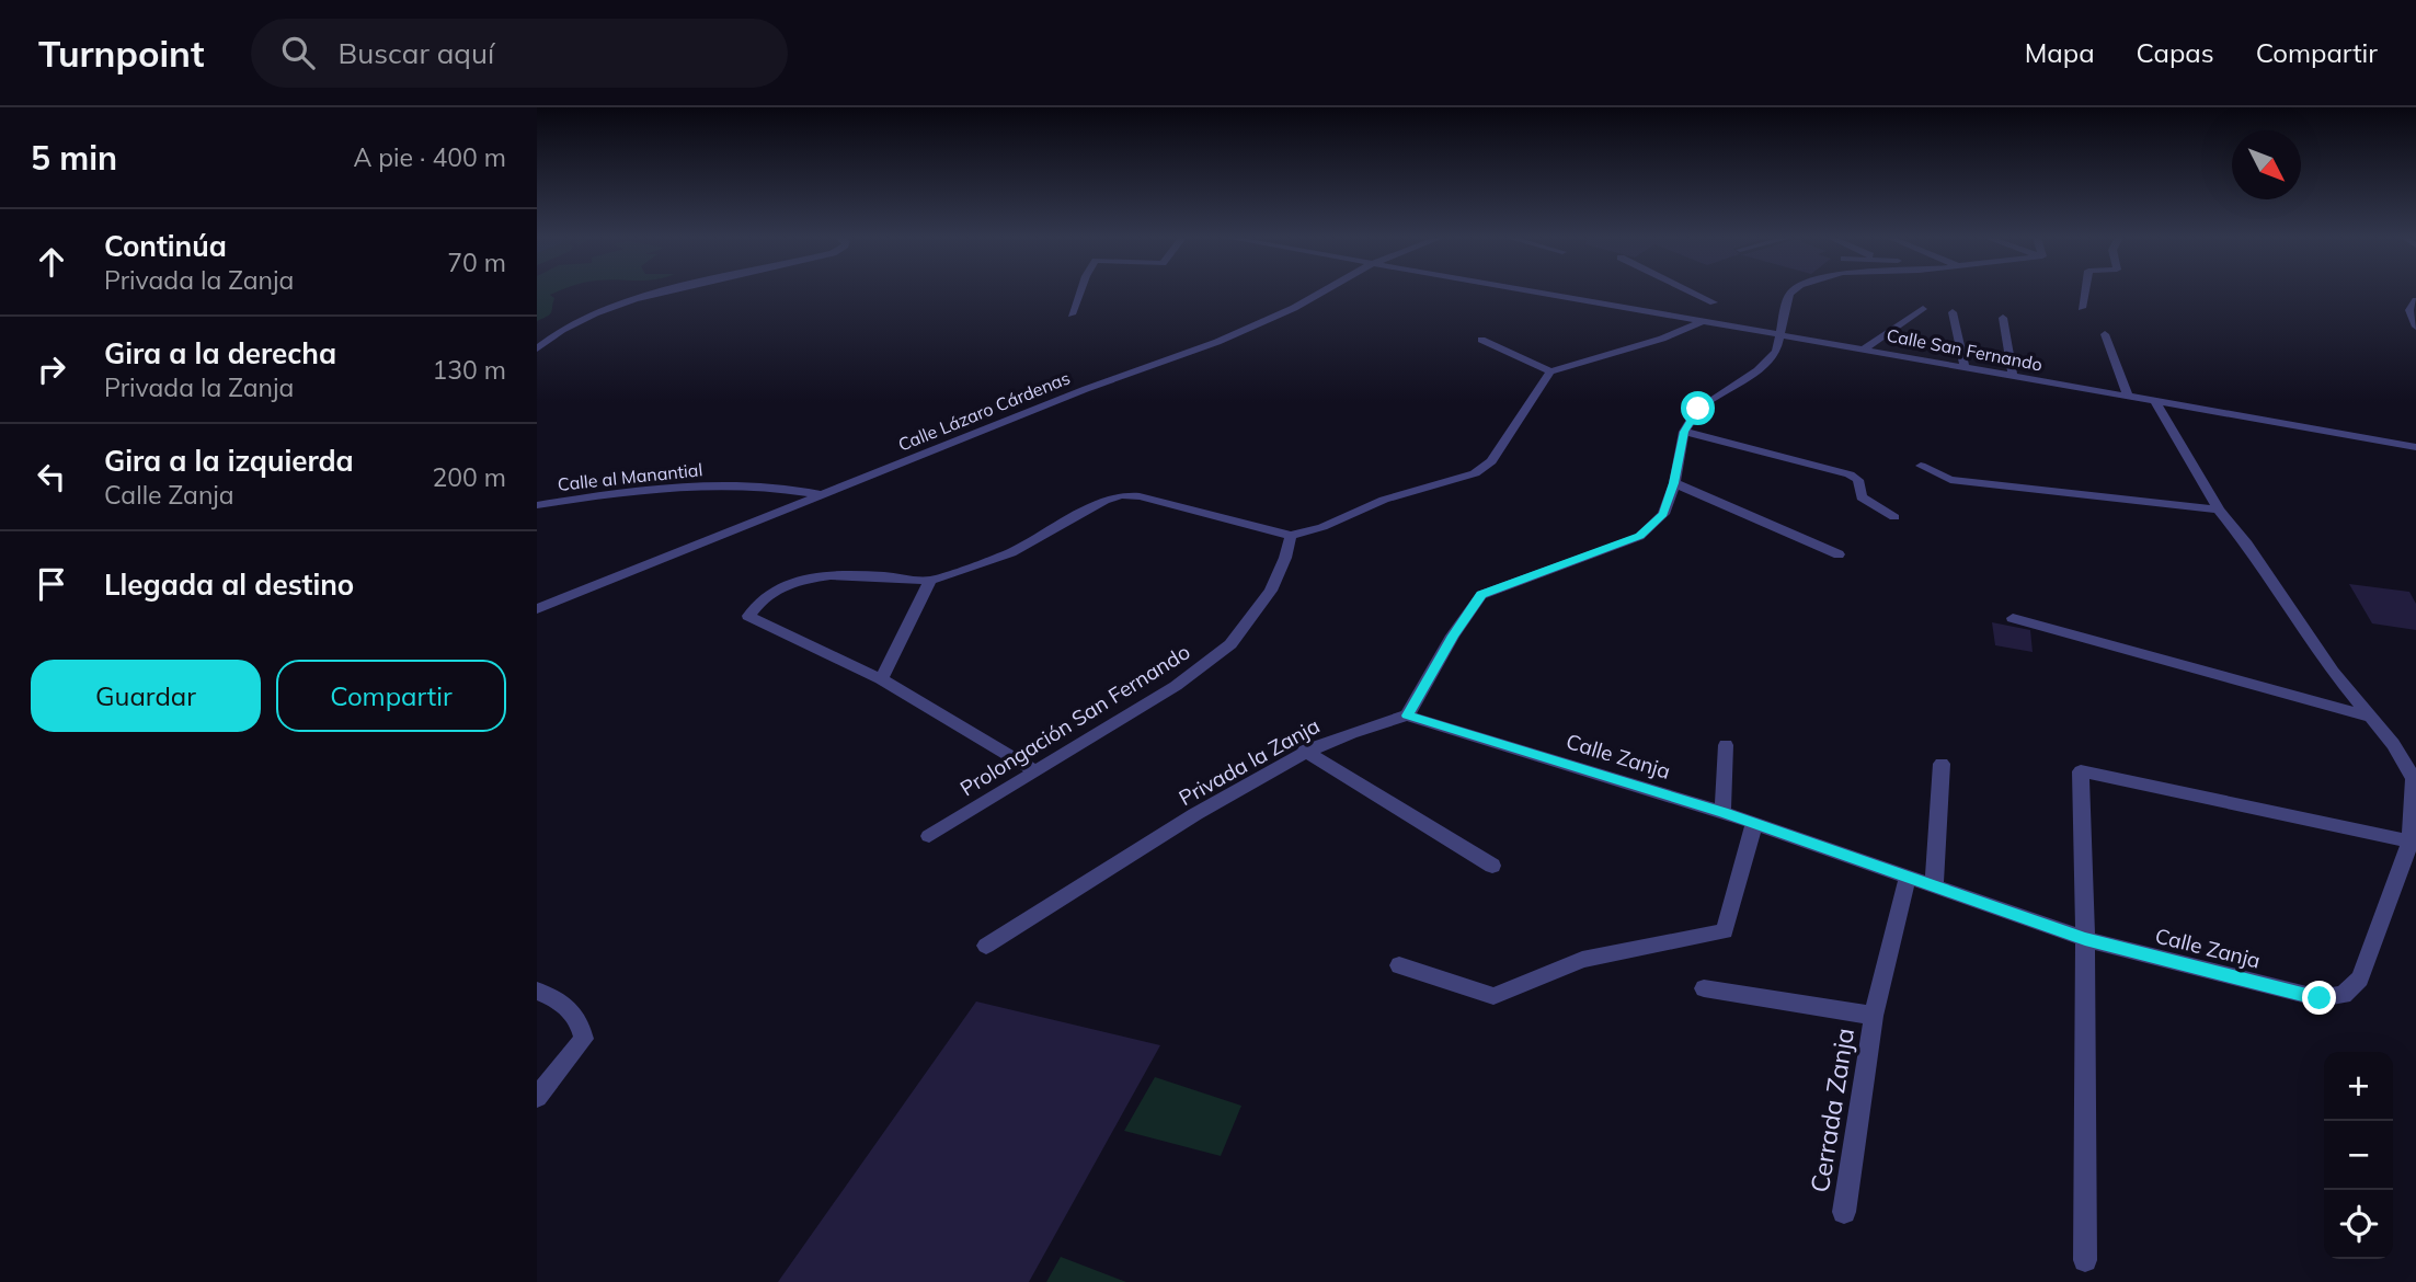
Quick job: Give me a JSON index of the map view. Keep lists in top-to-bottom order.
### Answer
{
  "streets": {
    "street": [
      "Calle San Fernando",
      "Calle Lázaro Cárdenas",
      "Calle al Manantial",
      "Prolongación San Fernando",
      "Calle Zanja",
      "Privada la Zanja",
      "Cerrada Zanja"
    ]
  },
  "crossings": [
    ["Calle San Fernando", "Calle Zanja"],
    ["Calle Lázaro Cárdenas", "Calle al Manantial"],
    ["Calle Zanja", "Privada la Zanja"],
    ["Calle Zanja", "Cerrada Zanja"]
  ],
  "north": "bottom right",
  "page": {
    "header": "Turnpoint",
    "search": "Buscar aquí",
    "nav": ["Mapa", "Capas", "Compartir"],
    "heading": ["5 min", "A pie · 400 m"],
    "list": [
      ["Continúa", "Privada la Zanja", "70 m"],
      ["Gira a la derecha", "Privada la Zanja", "130 m"],
      ["Gira a la izquierda", "Calle Zanja", "200 m"],
      "Llegada al destino"
    ],
    "buttons": ["Guardar", "Compartir"],
    "map_buttons": ["+", "−"]
  }
}
